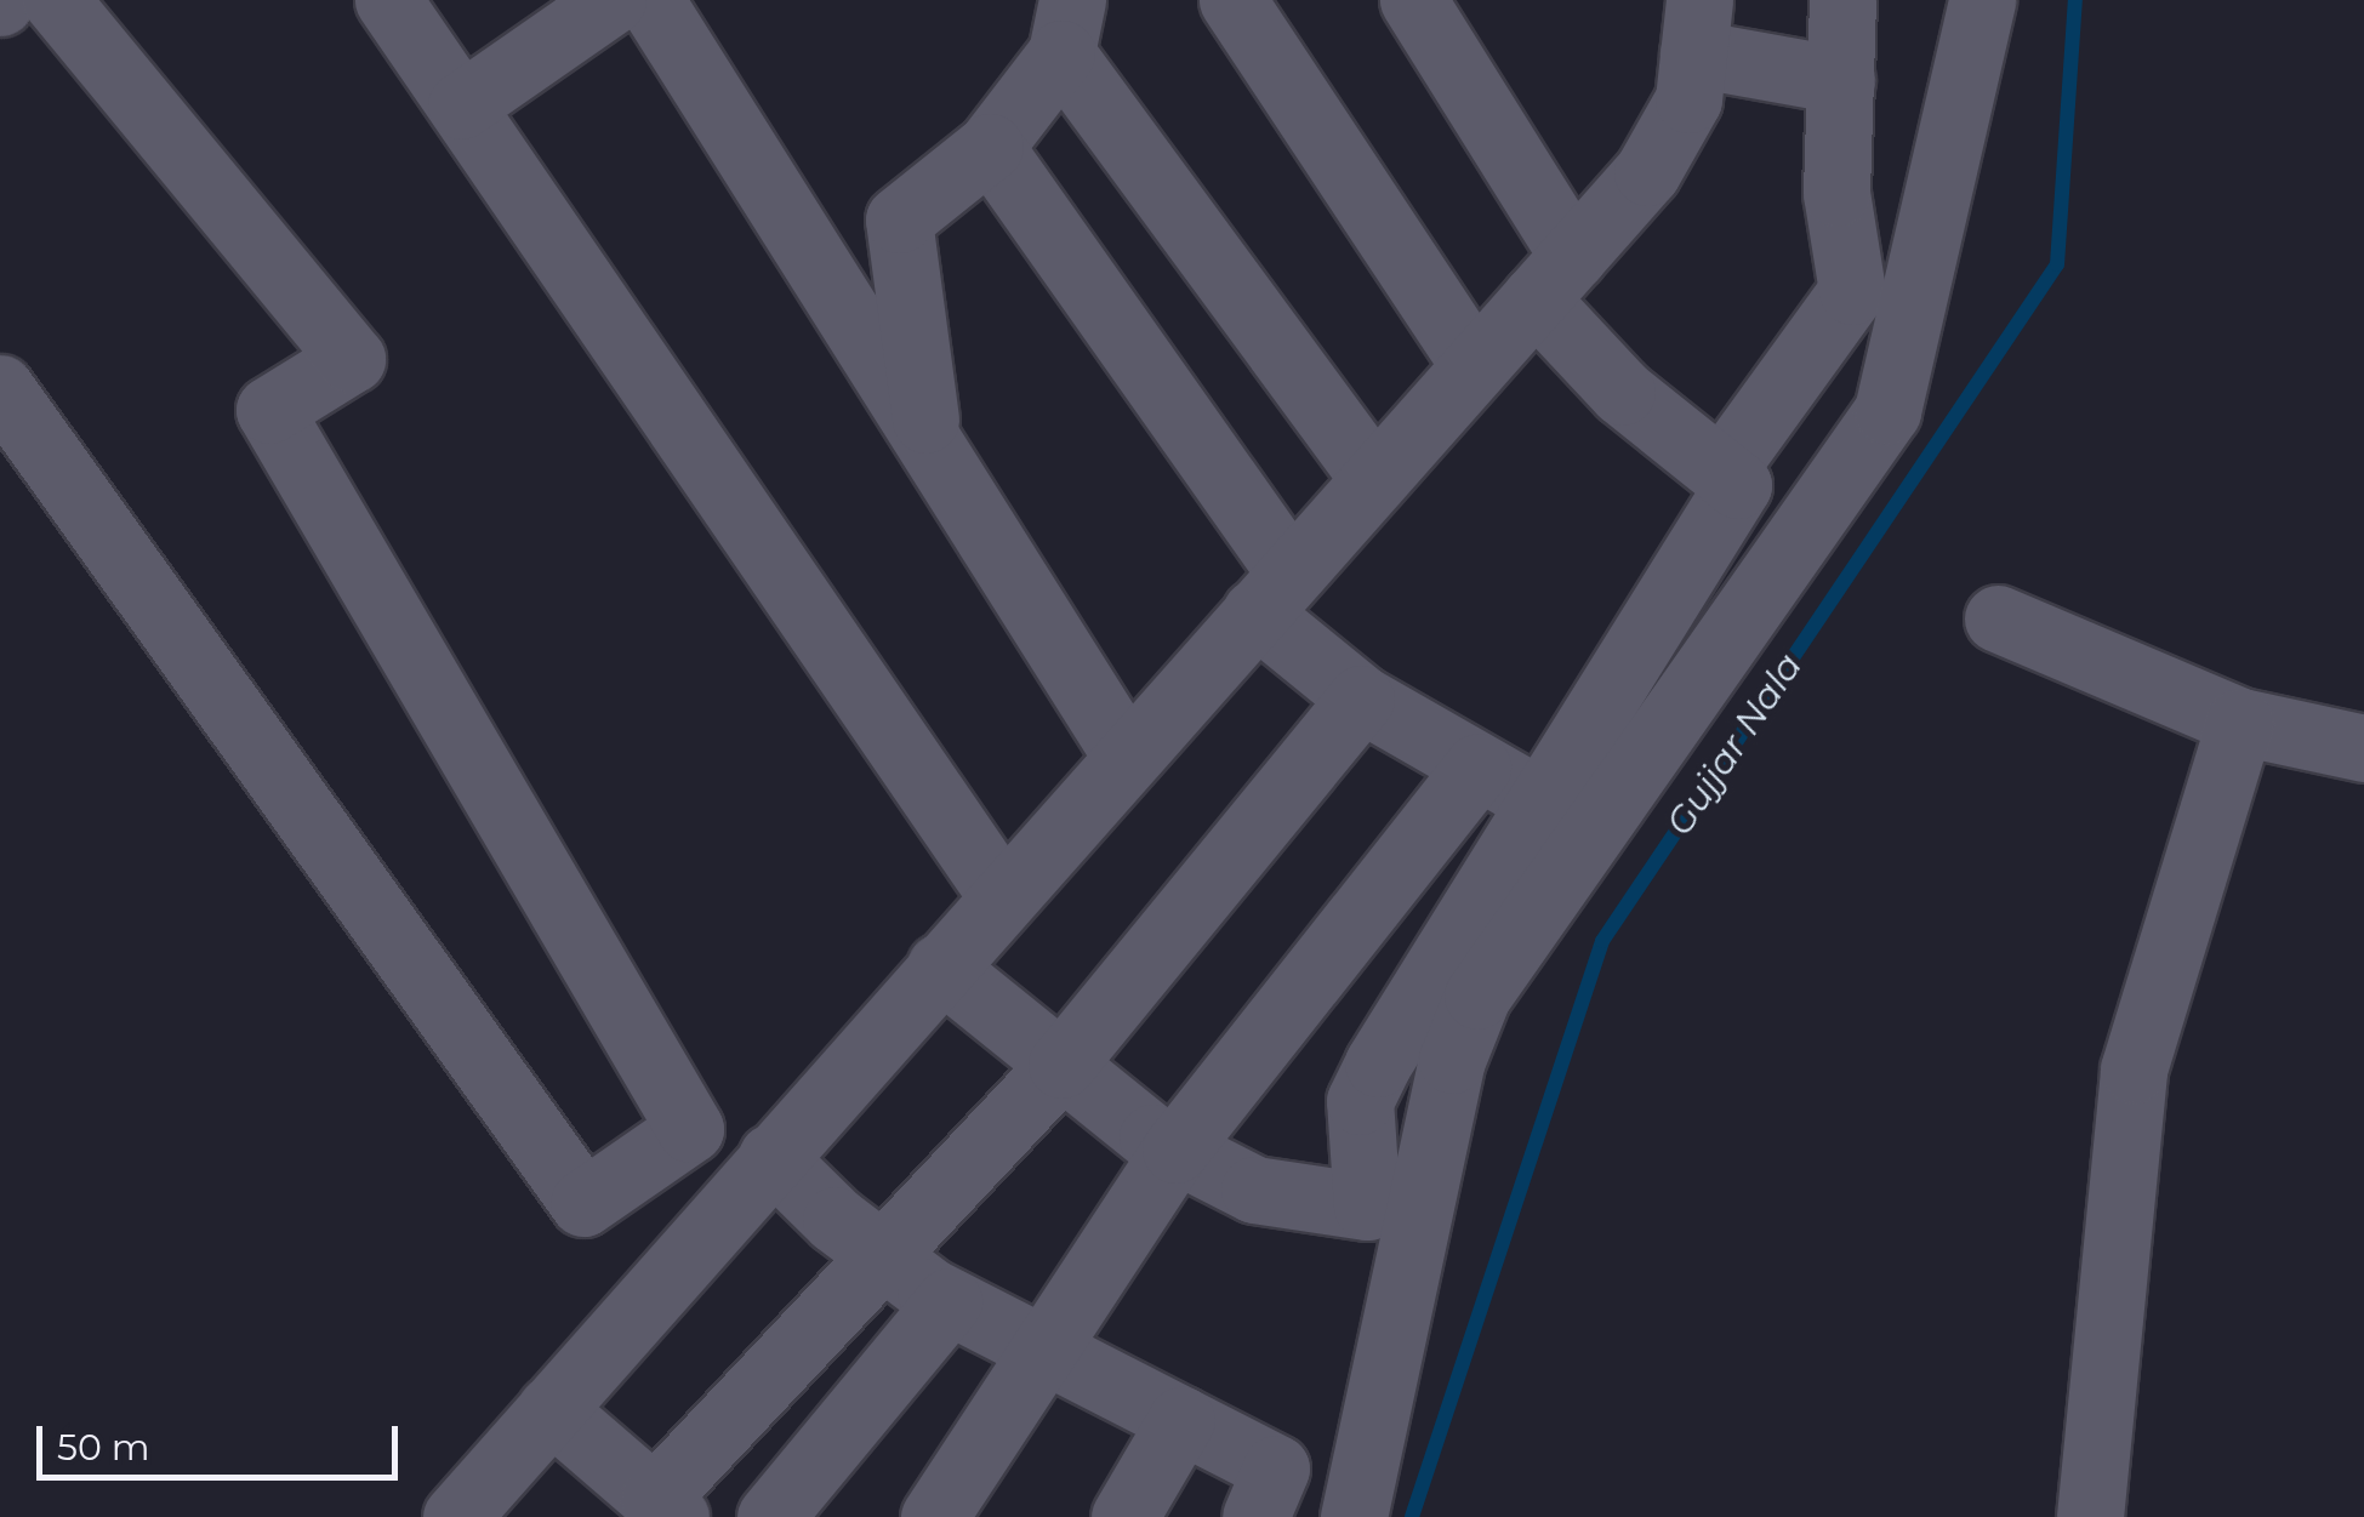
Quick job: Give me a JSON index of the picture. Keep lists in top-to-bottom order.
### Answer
{
  "water": ["Gujjar Nala"],
  "scale_bar": "50 m"
}
